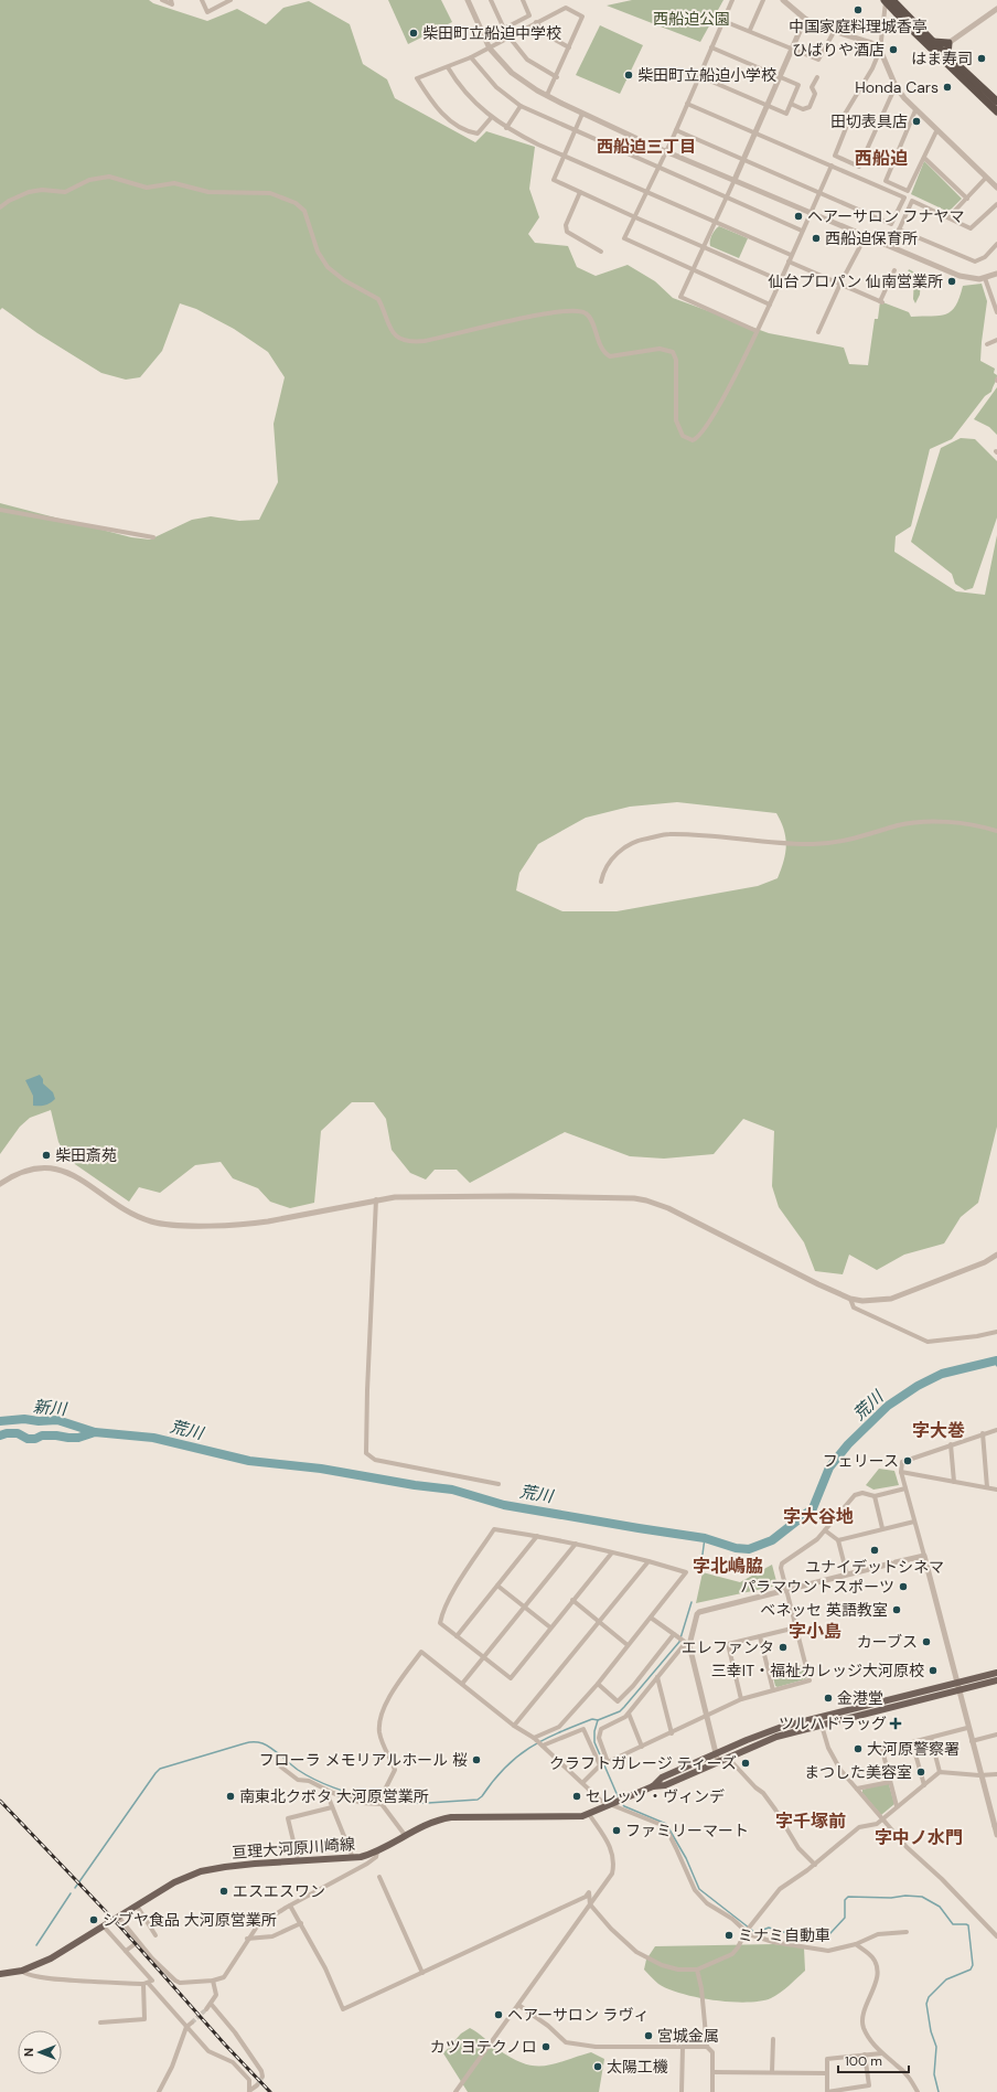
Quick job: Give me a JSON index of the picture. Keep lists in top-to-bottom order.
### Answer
{
  "streets": {
    "main road": ["亘理大河原川崎線"]
  },
  "districts": [
    "西船迫三丁目",
    "西船迫",
    "字大巻",
    "字大谷地",
    "字北嶋脇",
    "字小島",
    "字千塚前",
    "字中ノ水門"
  ],
  "water": ["荒川", "新川"],
  "parks": ["西船迫公園"],
  "places": {
    "other": [
      "中国家庭料理城香亭",
      "柴田町立船迫中学校",
      "ひばりや酒店",
      "はま寿司",
      "柴田町立船迫小学校",
      "Honda Cars",
      "田切表具店",
      "ヘアーサロン フナヤマ",
      "西船迫保育所",
      "仙台プロパン 仙南営業所",
      "柴田斎苑",
      "フェリース",
      "ユナイデットシネマ",
      "パラマウントスポーツ",
      "ベネッセ 英語教室",
      "カーブス",
      "エレファンタ",
      "三幸IT・福祉カレッジ大河原校",
      "金港堂",
      "大河原警察署",
      "フローラ メモリアルホール 桜",
      "クラフトガレージ ティーズ",
      "まつした美容室",
      "南東北クボタ 大河原営業所",
      "セレッソ・ヴィンデ",
      "ファミリーマート",
      "エスエスワン",
      "シブヤ食品 大河原営業所",
      "ミナミ自動車",
      "ヘアーサロン ラヴィ",
      "宮城金属",
      "カツヨテクノロ",
      "太陽工機"
    ],
    "health": ["ツルハドラッグ"]
  },
  "scale_bar": "100 m",
  "north": "left"
}
